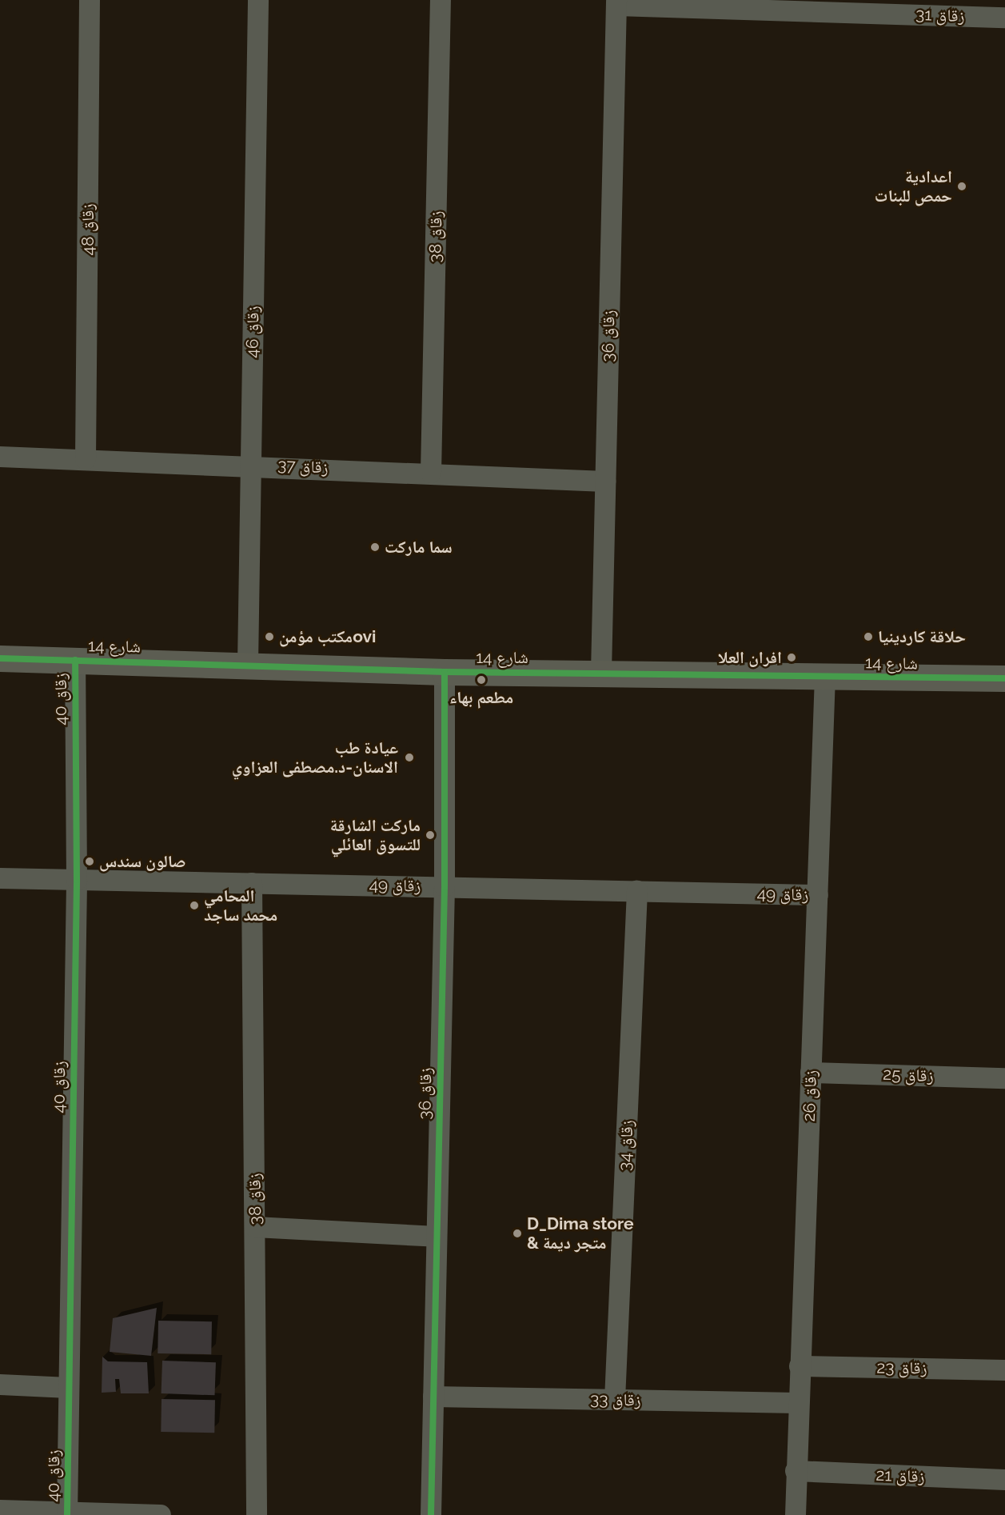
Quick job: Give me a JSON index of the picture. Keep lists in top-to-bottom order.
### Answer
{
  "streets": {
    "street": [
      "زقاق 31",
      "زقاق 48",
      "زقاق 38",
      "زقاق 46",
      "زقاق 36",
      "زقاق 37",
      "شارع 14",
      "زقاق 40",
      "زقاق 49",
      "زقاق 25",
      "زقاق 26",
      "زقاق 34",
      "زقاق 23",
      "زقاق 33",
      "زقاق 21"
    ]
  },
  "crossings": [
    ["زقاق 31", "زقاق 36"],
    ["زقاق 48", "زقاق 37"],
    ["زقاق 38", "زقاق 37"],
    ["زقاق 38", "زقاق 49"],
    ["زقاق 46", "زقاق 37"],
    ["زقاق 46", "شارع 14"],
    ["زقاق 36", "زقاق 37"],
    ["زقاق 36", "شارع 14"],
    ["زقاق 36", "زقاق 49"],
    ["زقاق 36", "زقاق 33"],
    ["شارع 14", "زقاق 40"],
    ["شارع 14", "زقاق 26"],
    ["زقاق 40", "زقاق 49"],
    ["زقاق 49", "زقاق 26"],
    ["زقاق 49", "زقاق 34"],
    ["زقاق 25", "زقاق 26"],
    ["زقاق 26", "زقاق 23"],
    ["زقاق 26", "زقاق 33"],
    ["زقاق 26", "زقاق 21"],
    ["زقاق 34", "زقاق 33"]
  ],
  "places": [
    "اعدادية حمص للبنات",
    "سما ماركت",
    "مكتب مؤمنovi",
    "حلاقة كاردينيا",
    "افران العلا",
    "مطعم بهاء",
    "عيادة طب الاسنان-د.مصطفى العزاوي",
    "ماركت الشارقة للتسوق العائلي",
    "صالون سندس",
    "المحامي محمد ساجد",
    "D_Dima store & متجر ديمة"
  ]
}
